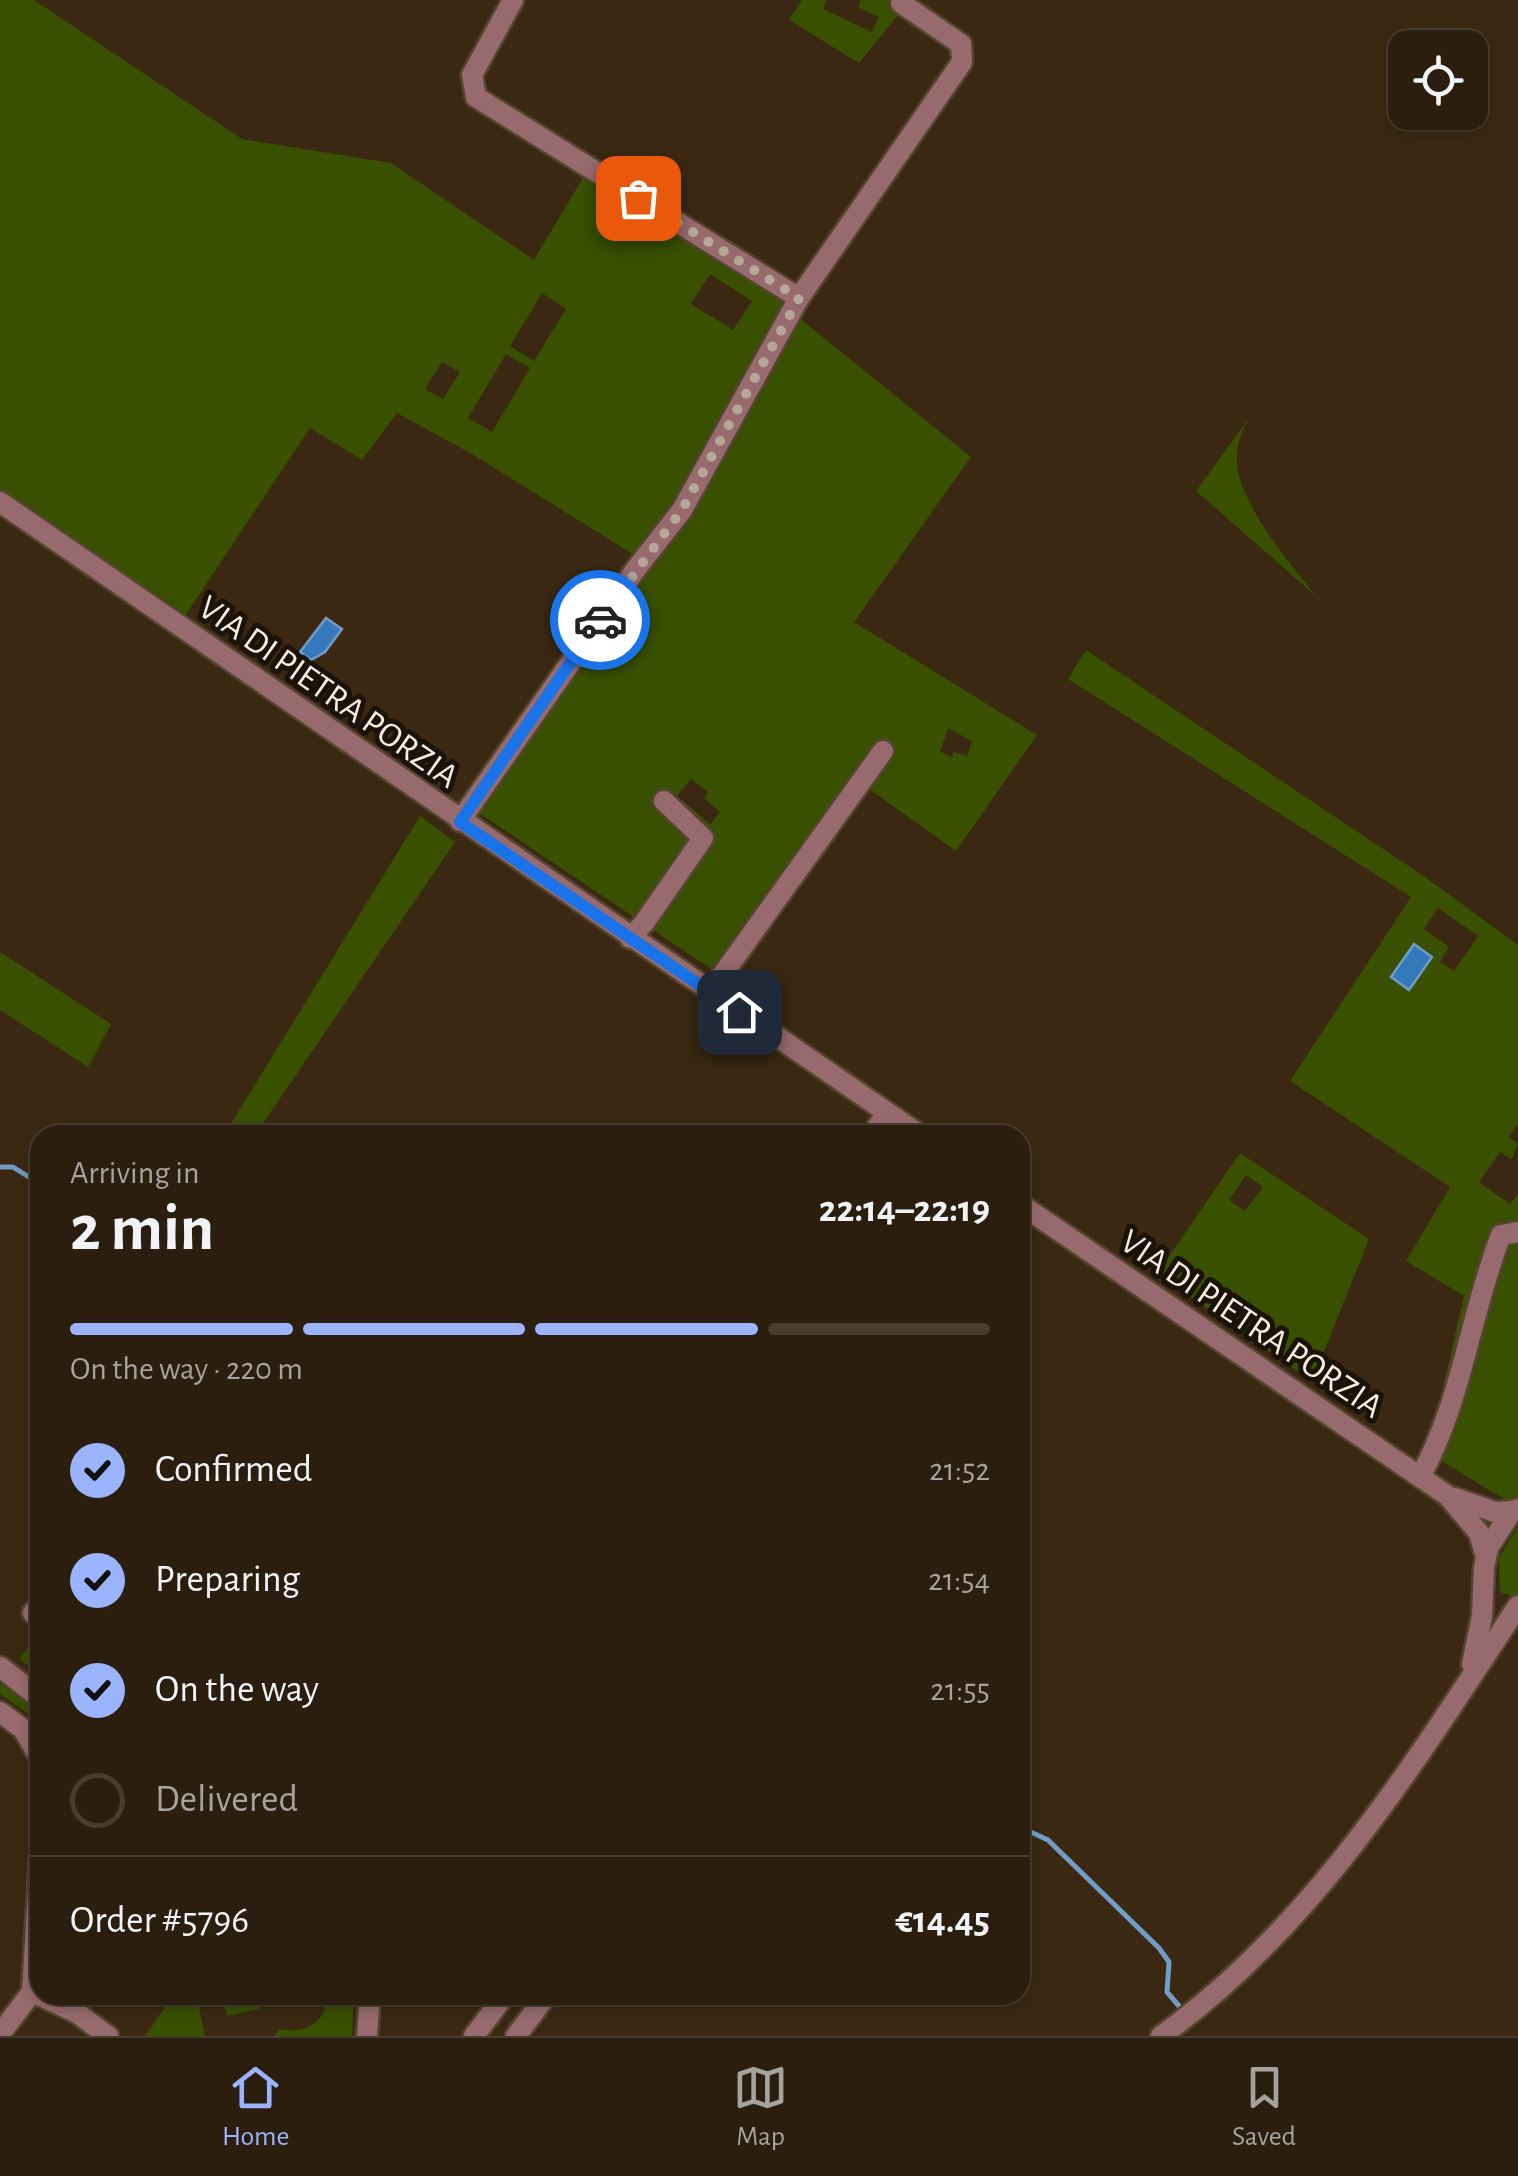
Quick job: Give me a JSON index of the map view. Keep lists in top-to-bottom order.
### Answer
{
  "streets": {
    "street": ["VIA DI PIETRA PORZIA"]
  },
  "page": {
    "heading": ["2 min", "Arriving in", "22:14–22:19"],
    "panel": ["Order #5796", "€14.45"],
    "bar": "On the way · 220 m",
    "list": [
      ["Confirmed", "21:52"],
      ["Preparing", "21:54"],
      ["On the way", "21:55"],
      "Delivered"
    ],
    "tabs": ["Home", "Map", "Saved"]
  }
}
